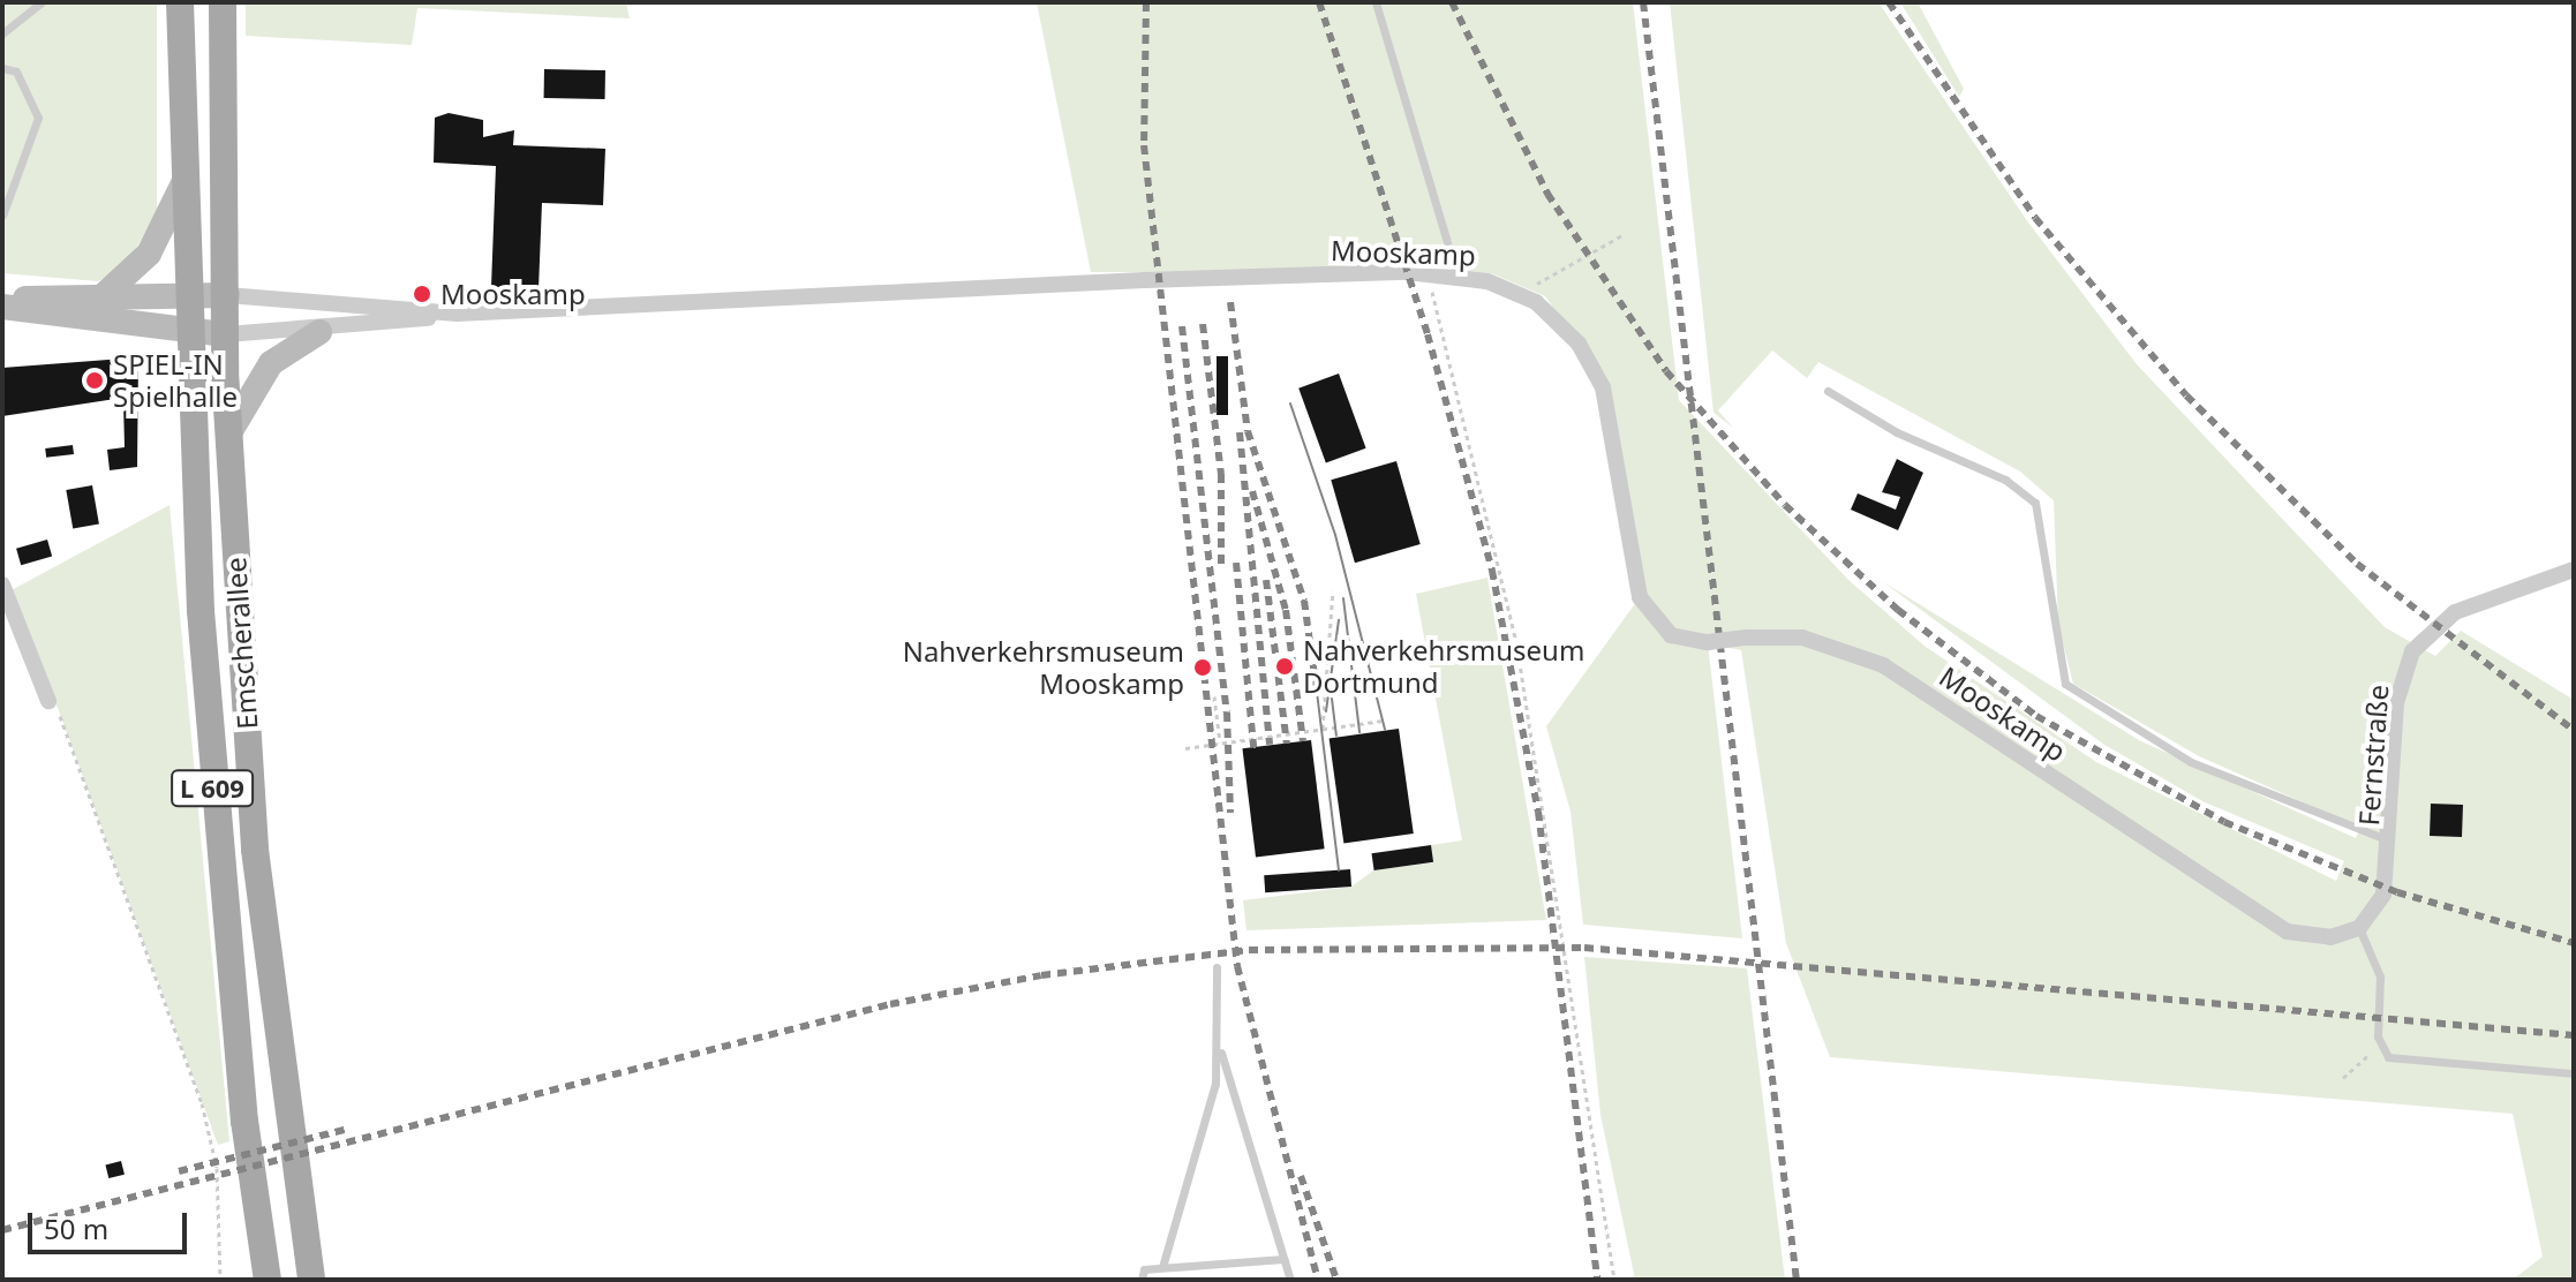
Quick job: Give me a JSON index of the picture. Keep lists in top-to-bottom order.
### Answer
{
  "streets": {
    "main road": ["Emscherallee", "L 609"],
    "street": ["Mooskamp", "Fernstraße"]
  },
  "crossings": [
    ["Mooskamp", "Emscherallee"],
    ["Mooskamp", "Fernstraße"]
  ],
  "places": [
    "Mooskamp",
    "SPIEL-IN Spielhalle",
    "Nahverkehrsmuseum Dortmund",
    "Nahverkehrsmuseum Mooskamp"
  ],
  "scale_bar": "50 m"
}
